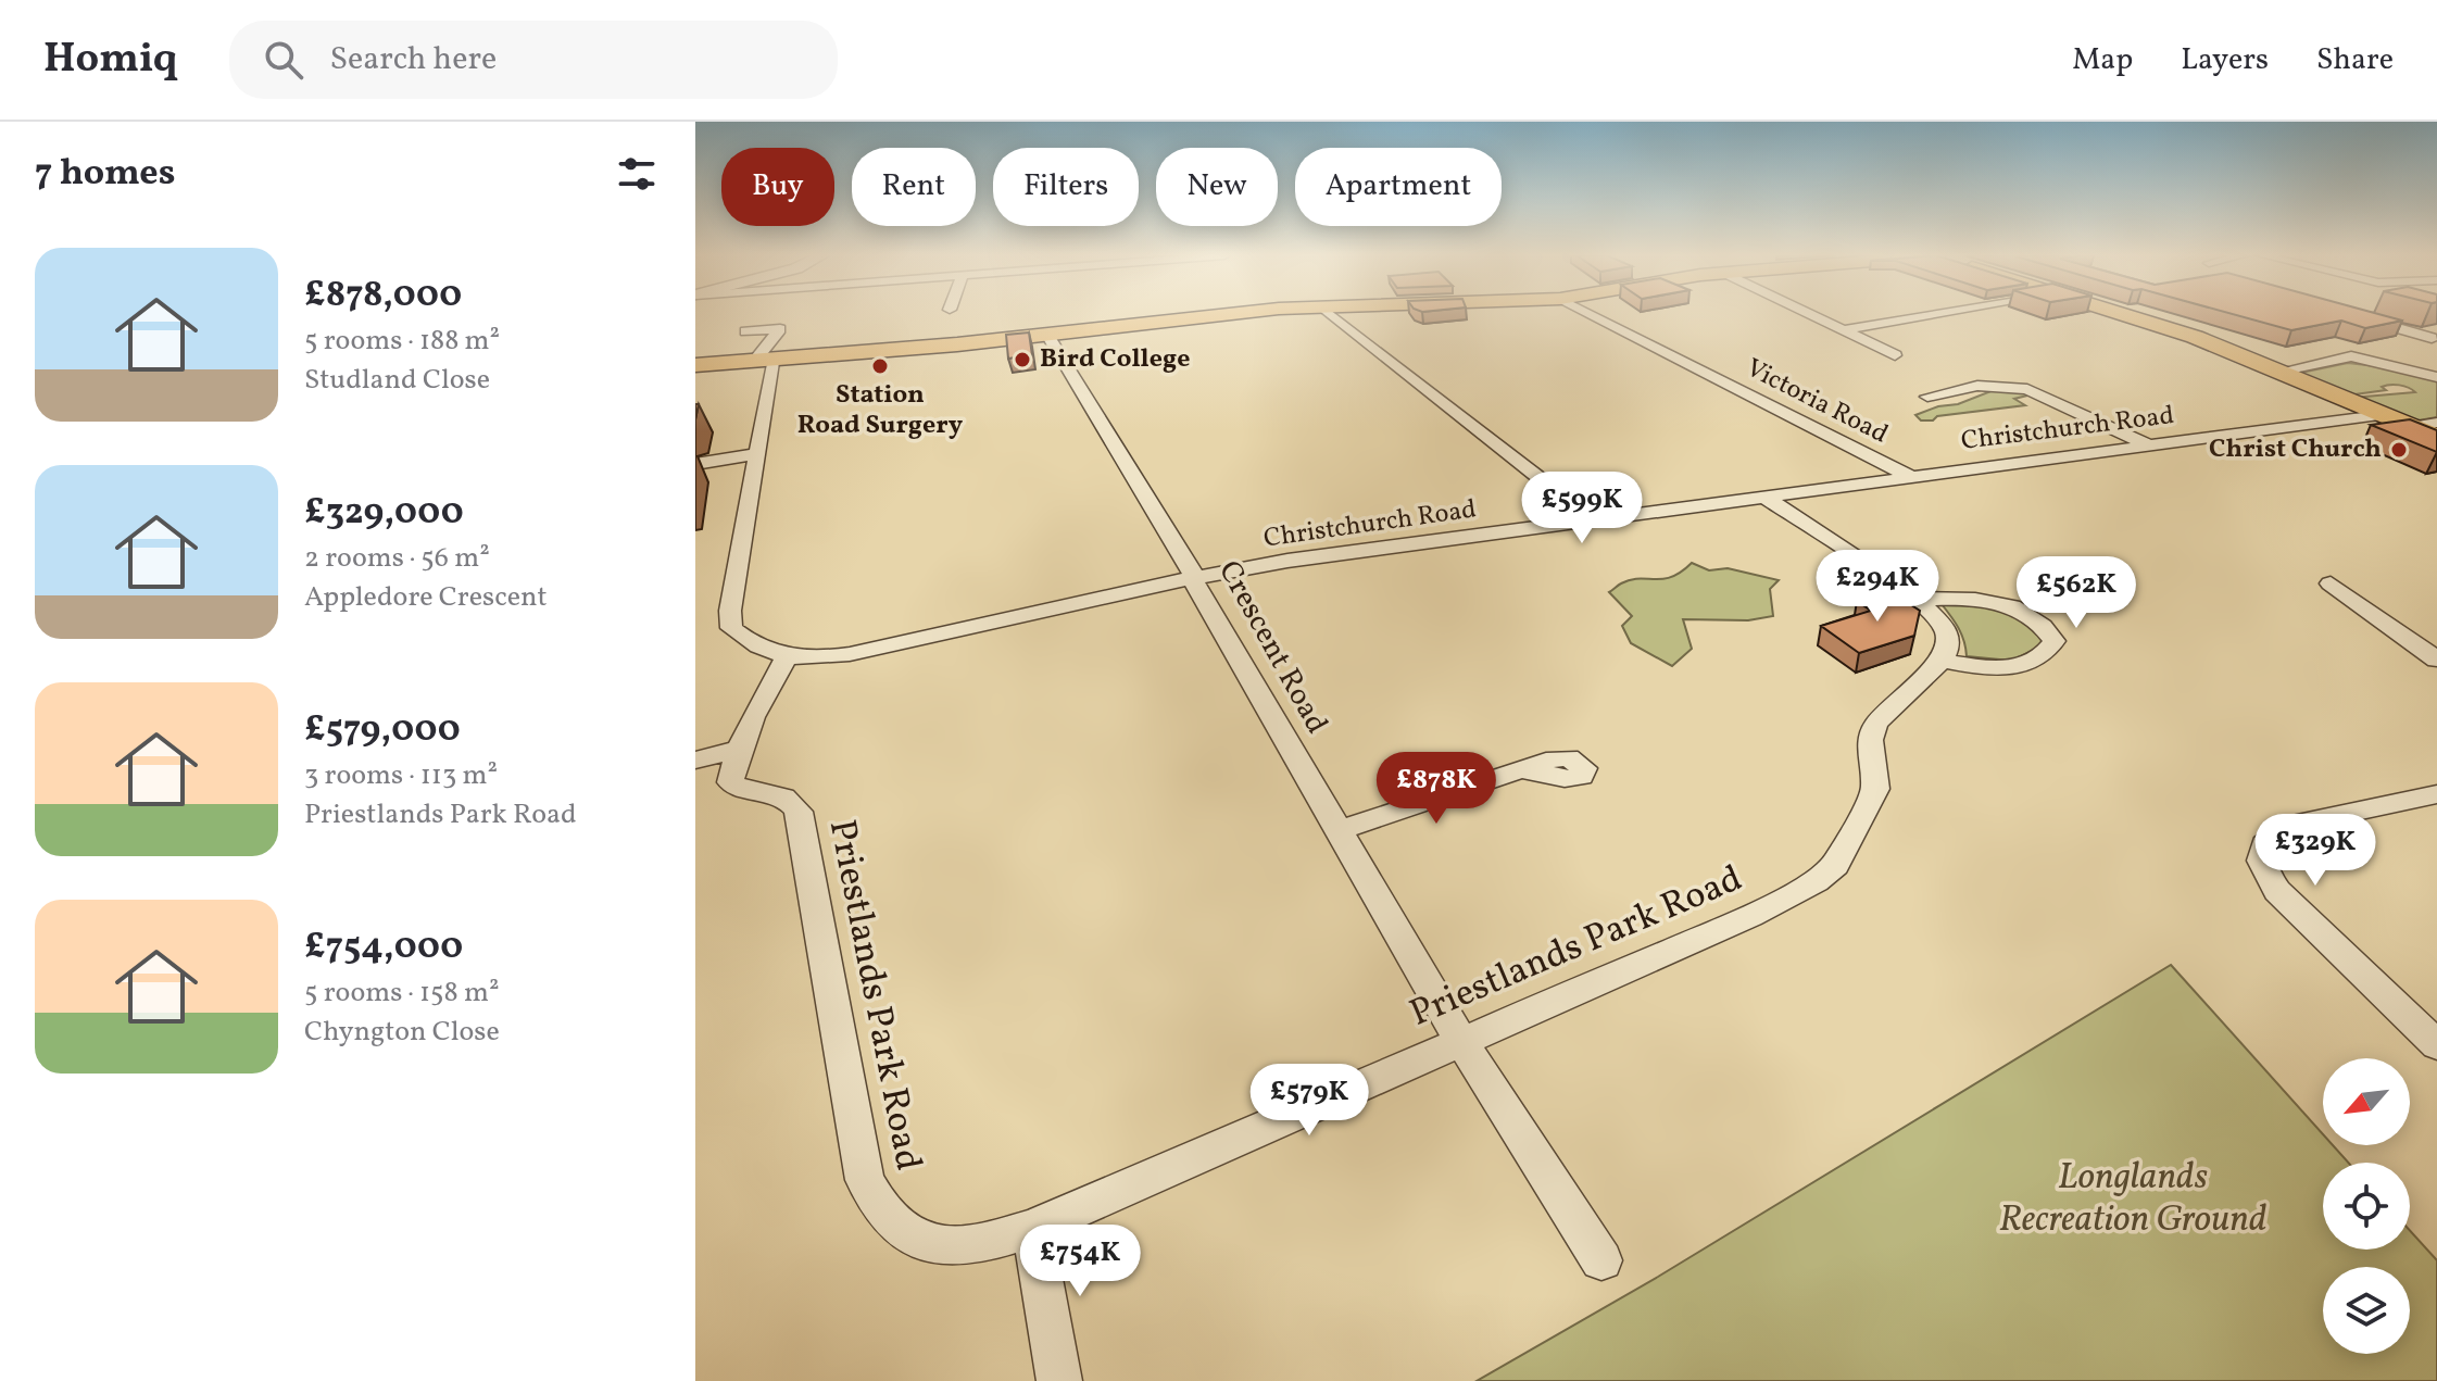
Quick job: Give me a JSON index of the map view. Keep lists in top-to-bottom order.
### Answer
{
  "streets": {
    "street": [
      "Victoria Road",
      "Christchurch Road",
      "Crescent Road",
      "Priestlands Park Road"
    ]
  },
  "crossings": [
    ["Victoria Road", "Christchurch Road"],
    ["Christchurch Road", "Crescent Road"],
    ["Christchurch Road", "Priestlands Park Road"],
    ["Crescent Road", "Priestlands Park Road"]
  ],
  "parks": ["Longlands Recreation Ground"],
  "places": ["Bird College", "Station Road Surgery", "Christ Church"],
  "north": "bottom left",
  "page": {
    "header": "Homiq",
    "search": "Search here",
    "nav": ["Map", "Layers", "Share"],
    "heading": "7 homes",
    "chip": [
      "Buy",
      "Rent",
      "Filters",
      "New",
      "Apartment"
    ],
    "list": [
      {
        "name": "£878,000",
        "note": "5 rooms · 188 m² · Studland Close"
      },
      {
        "name": "£329,000",
        "note": "2 rooms · 56 m² · Appledore Crescent"
      },
      {
        "name": "£579,000",
        "note": "3 rooms · 113 m² · Priestlands Park Road"
      },
      {
        "name": "£754,000",
        "note": "5 rooms · 158 m² · Chyngton Close"
      }
    ],
    "price": [
      "£599K",
      "£294K",
      "£562K",
      "£878K",
      "£329K",
      "£579K",
      "£754K"
    ]
  }
}
